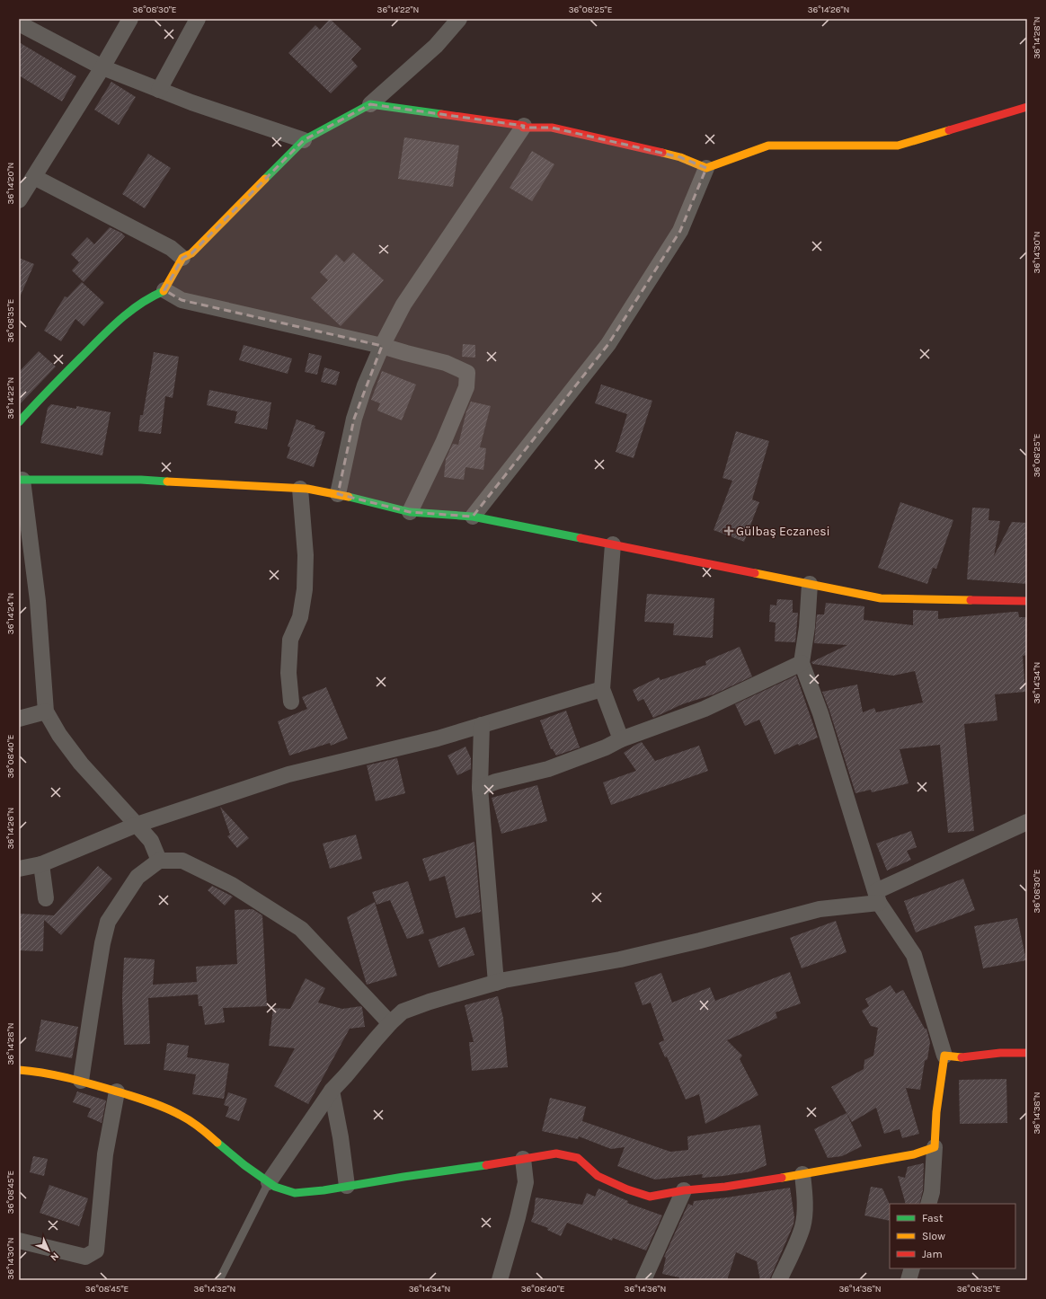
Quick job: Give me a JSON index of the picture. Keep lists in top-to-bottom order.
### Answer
{
  "places": {
    "health": ["Gülbaş Eczanesi"]
  },
  "legend": ["Fast", "Slow", "Jam"],
  "north": "bottom right",
  "coordinates": [
    "36°08'30\"E",
    "36°14'22\"N",
    "36°08'25\"E",
    "36°14'26\"N",
    "36°14'28\"N",
    "36°14'20\"N",
    "36°14'30\"N",
    "36°08'35\"E",
    "36°14'24\"N",
    "36°14'34\"N",
    "36°08'40\"E",
    "36°14'38\"N",
    "36°08'45\"E",
    "36°14'32\"N",
    "36°14'36\"N"
  ]
}
